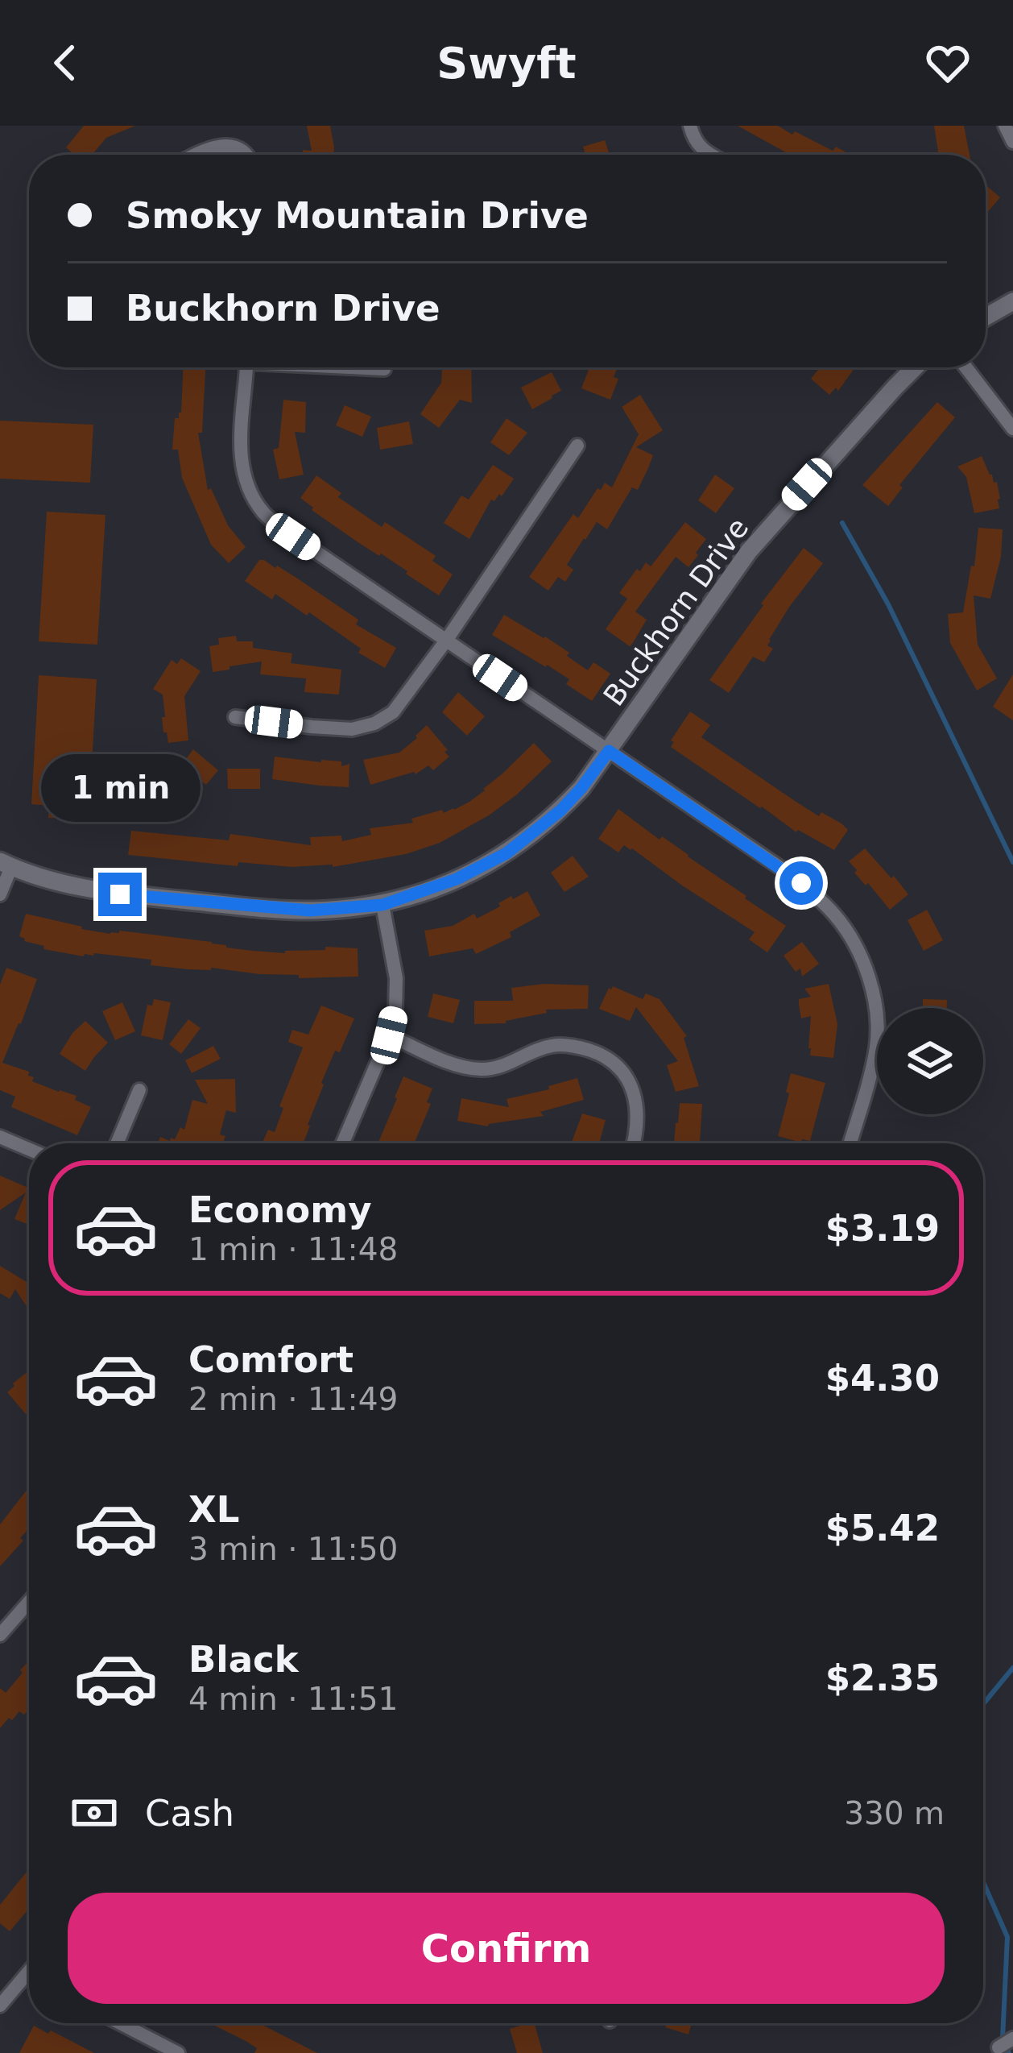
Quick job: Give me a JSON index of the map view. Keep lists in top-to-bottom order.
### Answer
{
  "streets": {
    "street": ["Buckhorn Drive"]
  },
  "page": {
    "header": "Swyft",
    "banner": ["Smoky Mountain Drive", "Buckhorn Drive"],
    "bubble": "1 min",
    "list": [
      {
        "name": "Economy",
        "note": "1 min · 11:48",
        "value": "$3.19"
      },
      {
        "name": "Comfort",
        "note": "2 min · 11:49",
        "value": "$4.30"
      },
      {
        "name": "XL",
        "note": "3 min · 11:50",
        "value": "$5.42"
      },
      {
        "name": "Black",
        "note": "4 min · 11:51",
        "value": "$2.35"
      }
    ],
    "pay": ["Cash", "330 m"],
    "buttons": "Confirm"
  }
}
